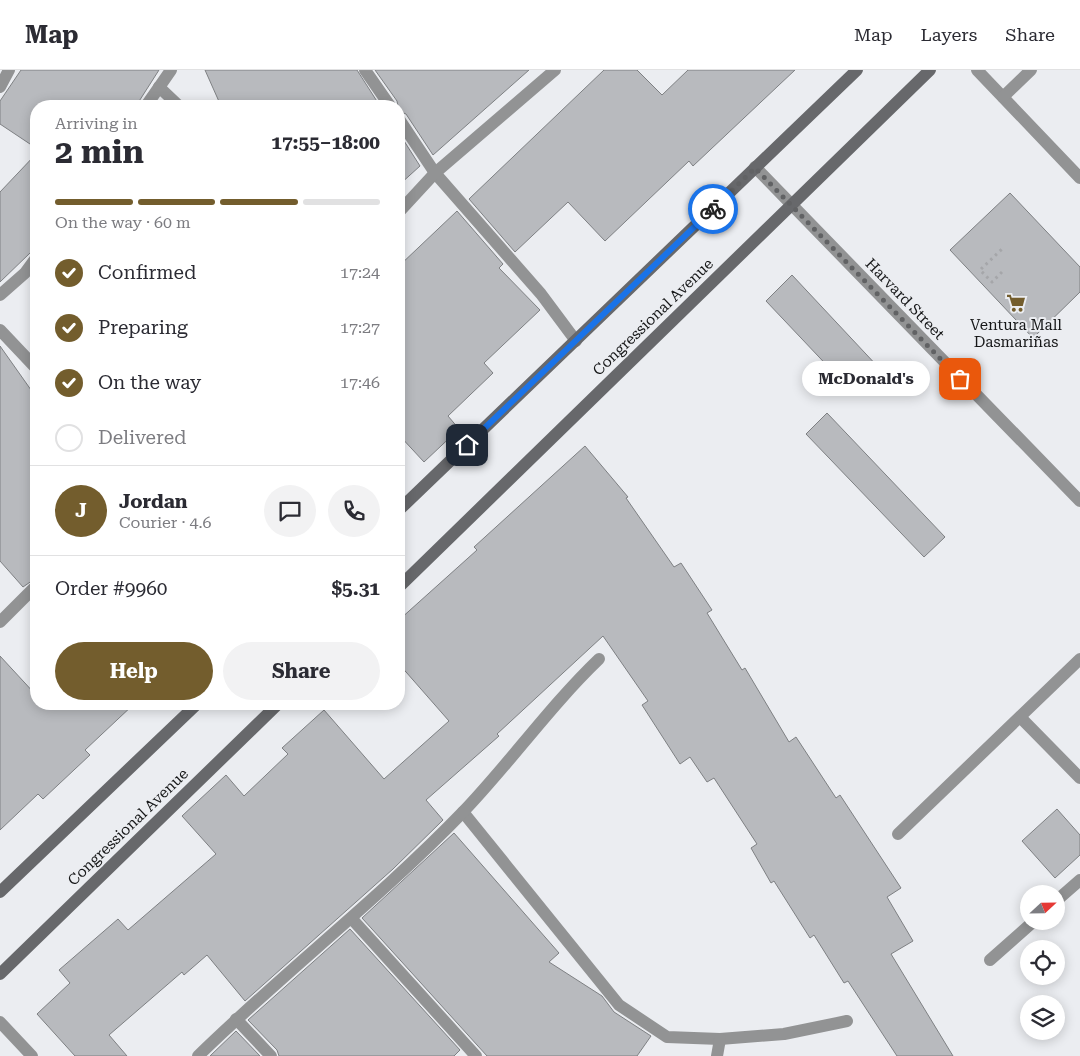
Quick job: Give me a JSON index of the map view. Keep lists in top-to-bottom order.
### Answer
{
  "streets": {
    "main road": ["Congressional Avenue"],
    "street": ["Harvard Street"]
  },
  "crossings": [
    ["Harvard Street", "Congressional Avenue"]
  ],
  "places": {
    "supermarket": ["Ventura Mall Dasmariñas"],
    "other": ["McDonald's"]
  },
  "north": "right",
  "page": {
    "header": "Map",
    "nav": ["Map", "Layers", "Share"],
    "heading": ["2 min", "Arriving in", "17:55–18:00"],
    "panel": [
      "Jordan",
      "Courier · 4.6",
      "Order #9960",
      "$5.31"
    ],
    "bar": "On the way · 60 m",
    "list": [
      ["Confirmed", "17:24"],
      ["Preparing", "17:27"],
      ["On the way", "17:46"],
      "Delivered"
    ],
    "bubble": "McDonald's",
    "round": "J",
    "buttons": ["Help", "Share"]
  }
}
